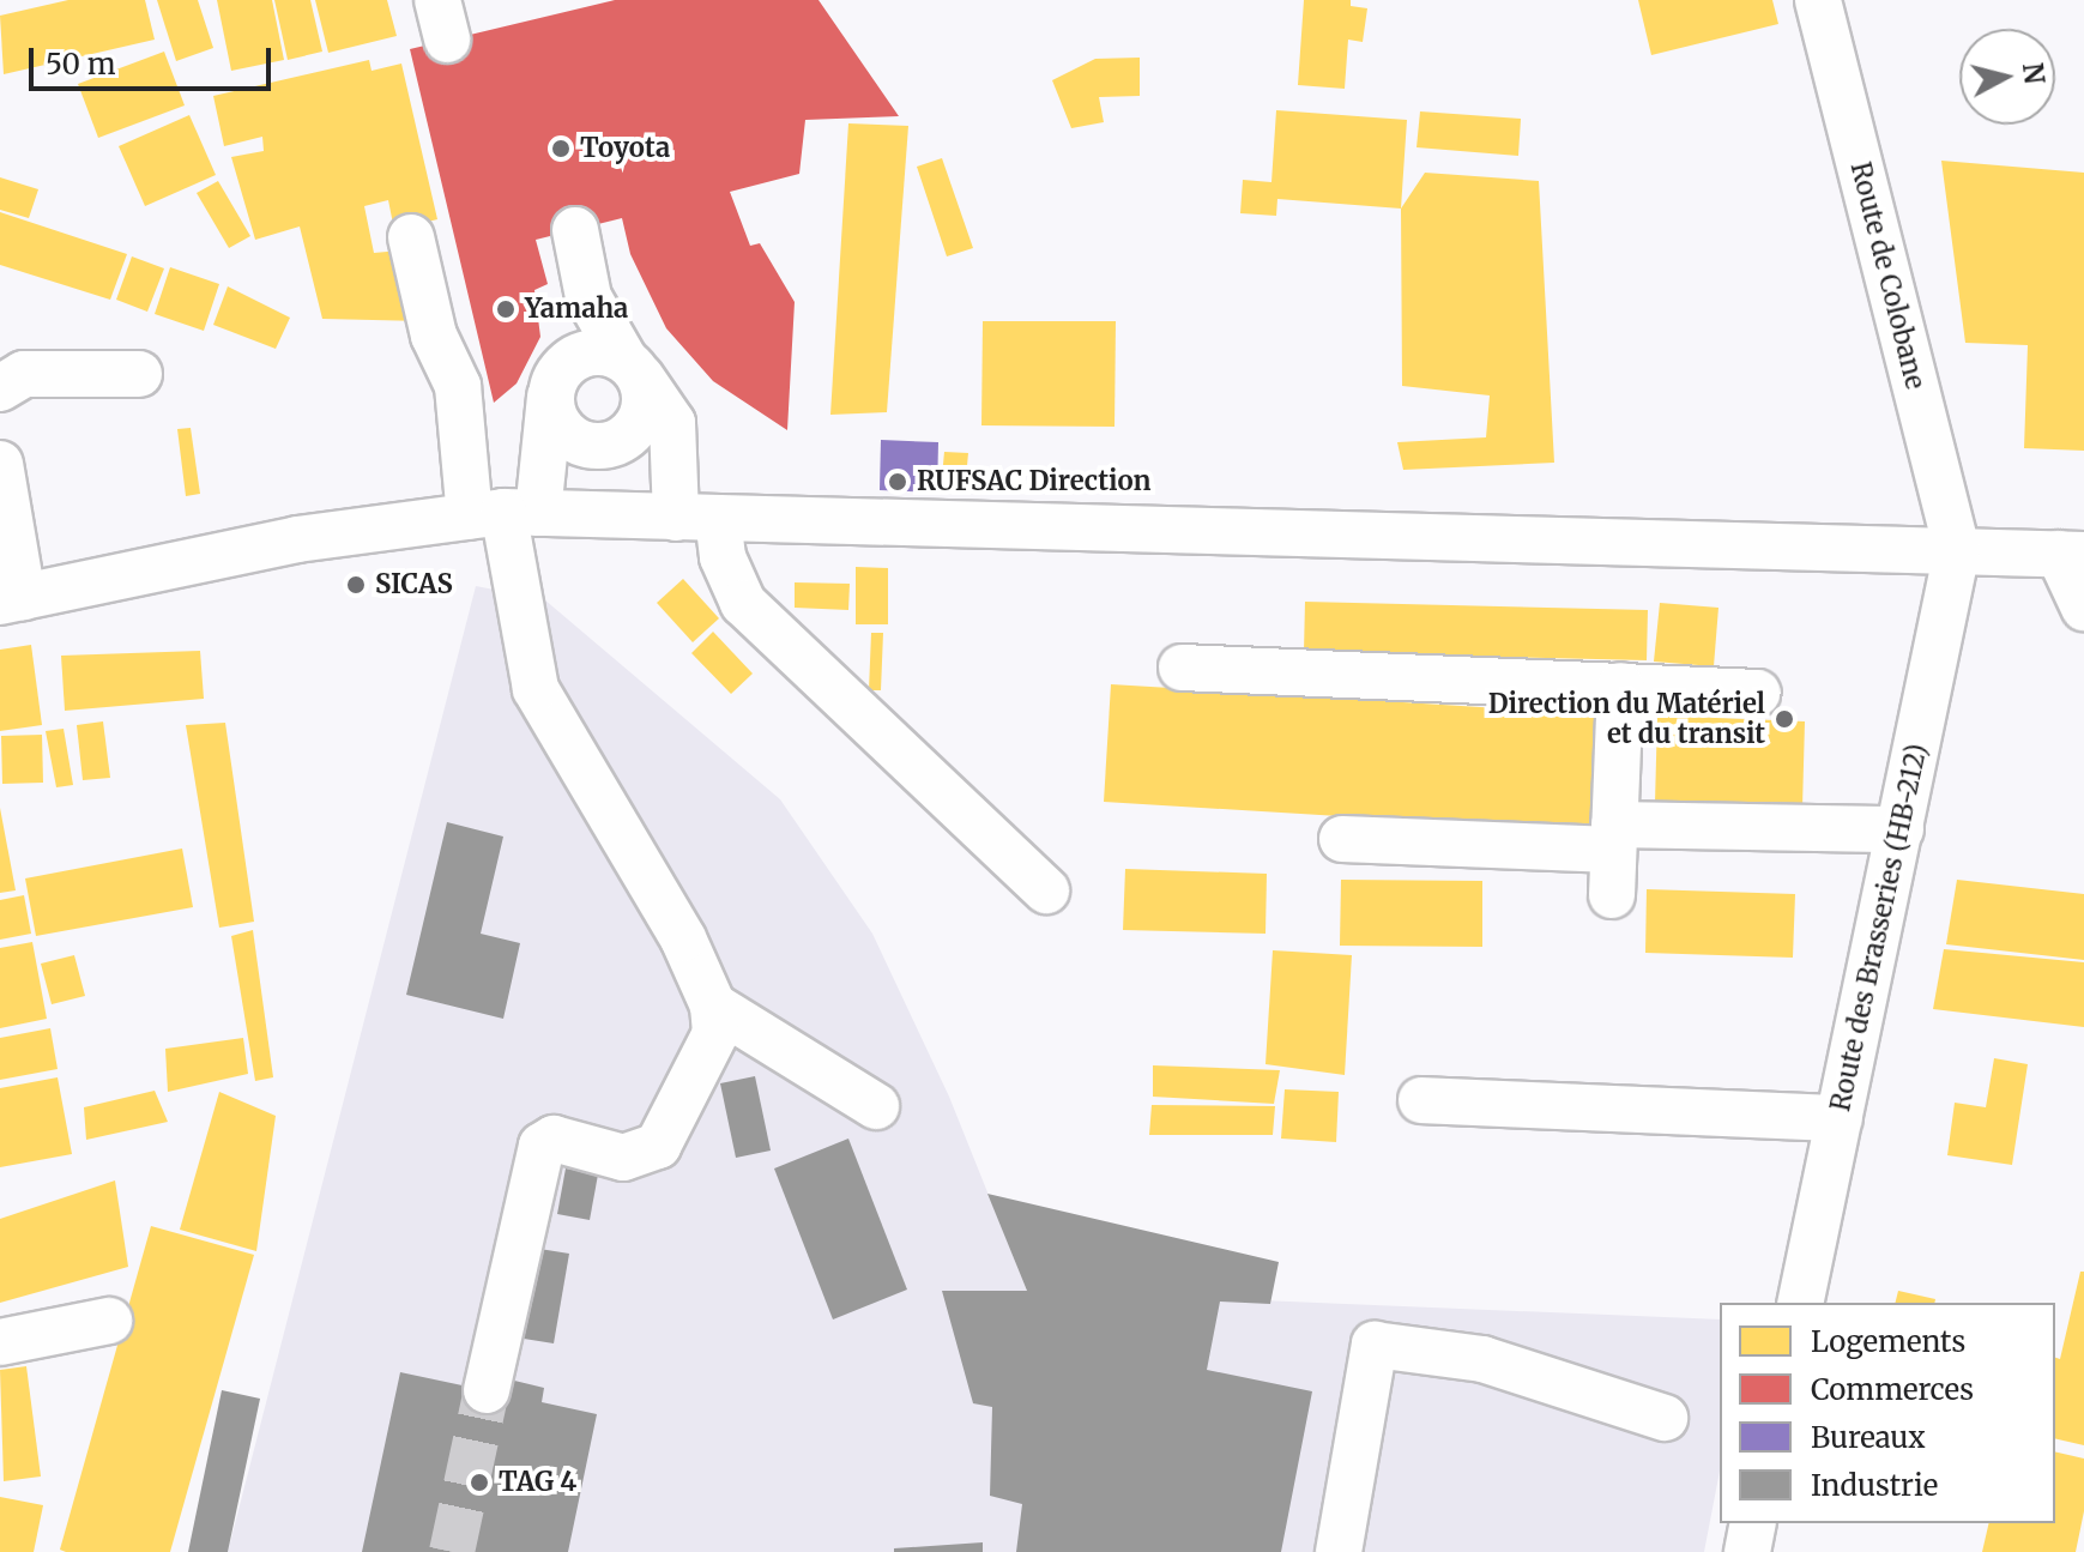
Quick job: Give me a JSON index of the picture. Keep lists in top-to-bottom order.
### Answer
{
  "streets": {
    "street": ["Route de Colobane", "Route des Brasseries (HB-212)"]
  },
  "crossings": [
    ["Route de Colobane", "Route des Brasseries (HB-212)"]
  ],
  "places": [
    "Toyota",
    "Yamaha",
    "RUFSAC Direction",
    "SICAS",
    "Direction du Matériel et du transit",
    "TAG 4"
  ],
  "legend": [
    "Logements",
    "Commerces",
    "Bureaux",
    "Industrie"
  ],
  "scale_bar": "50 m",
  "north": "right"
}
